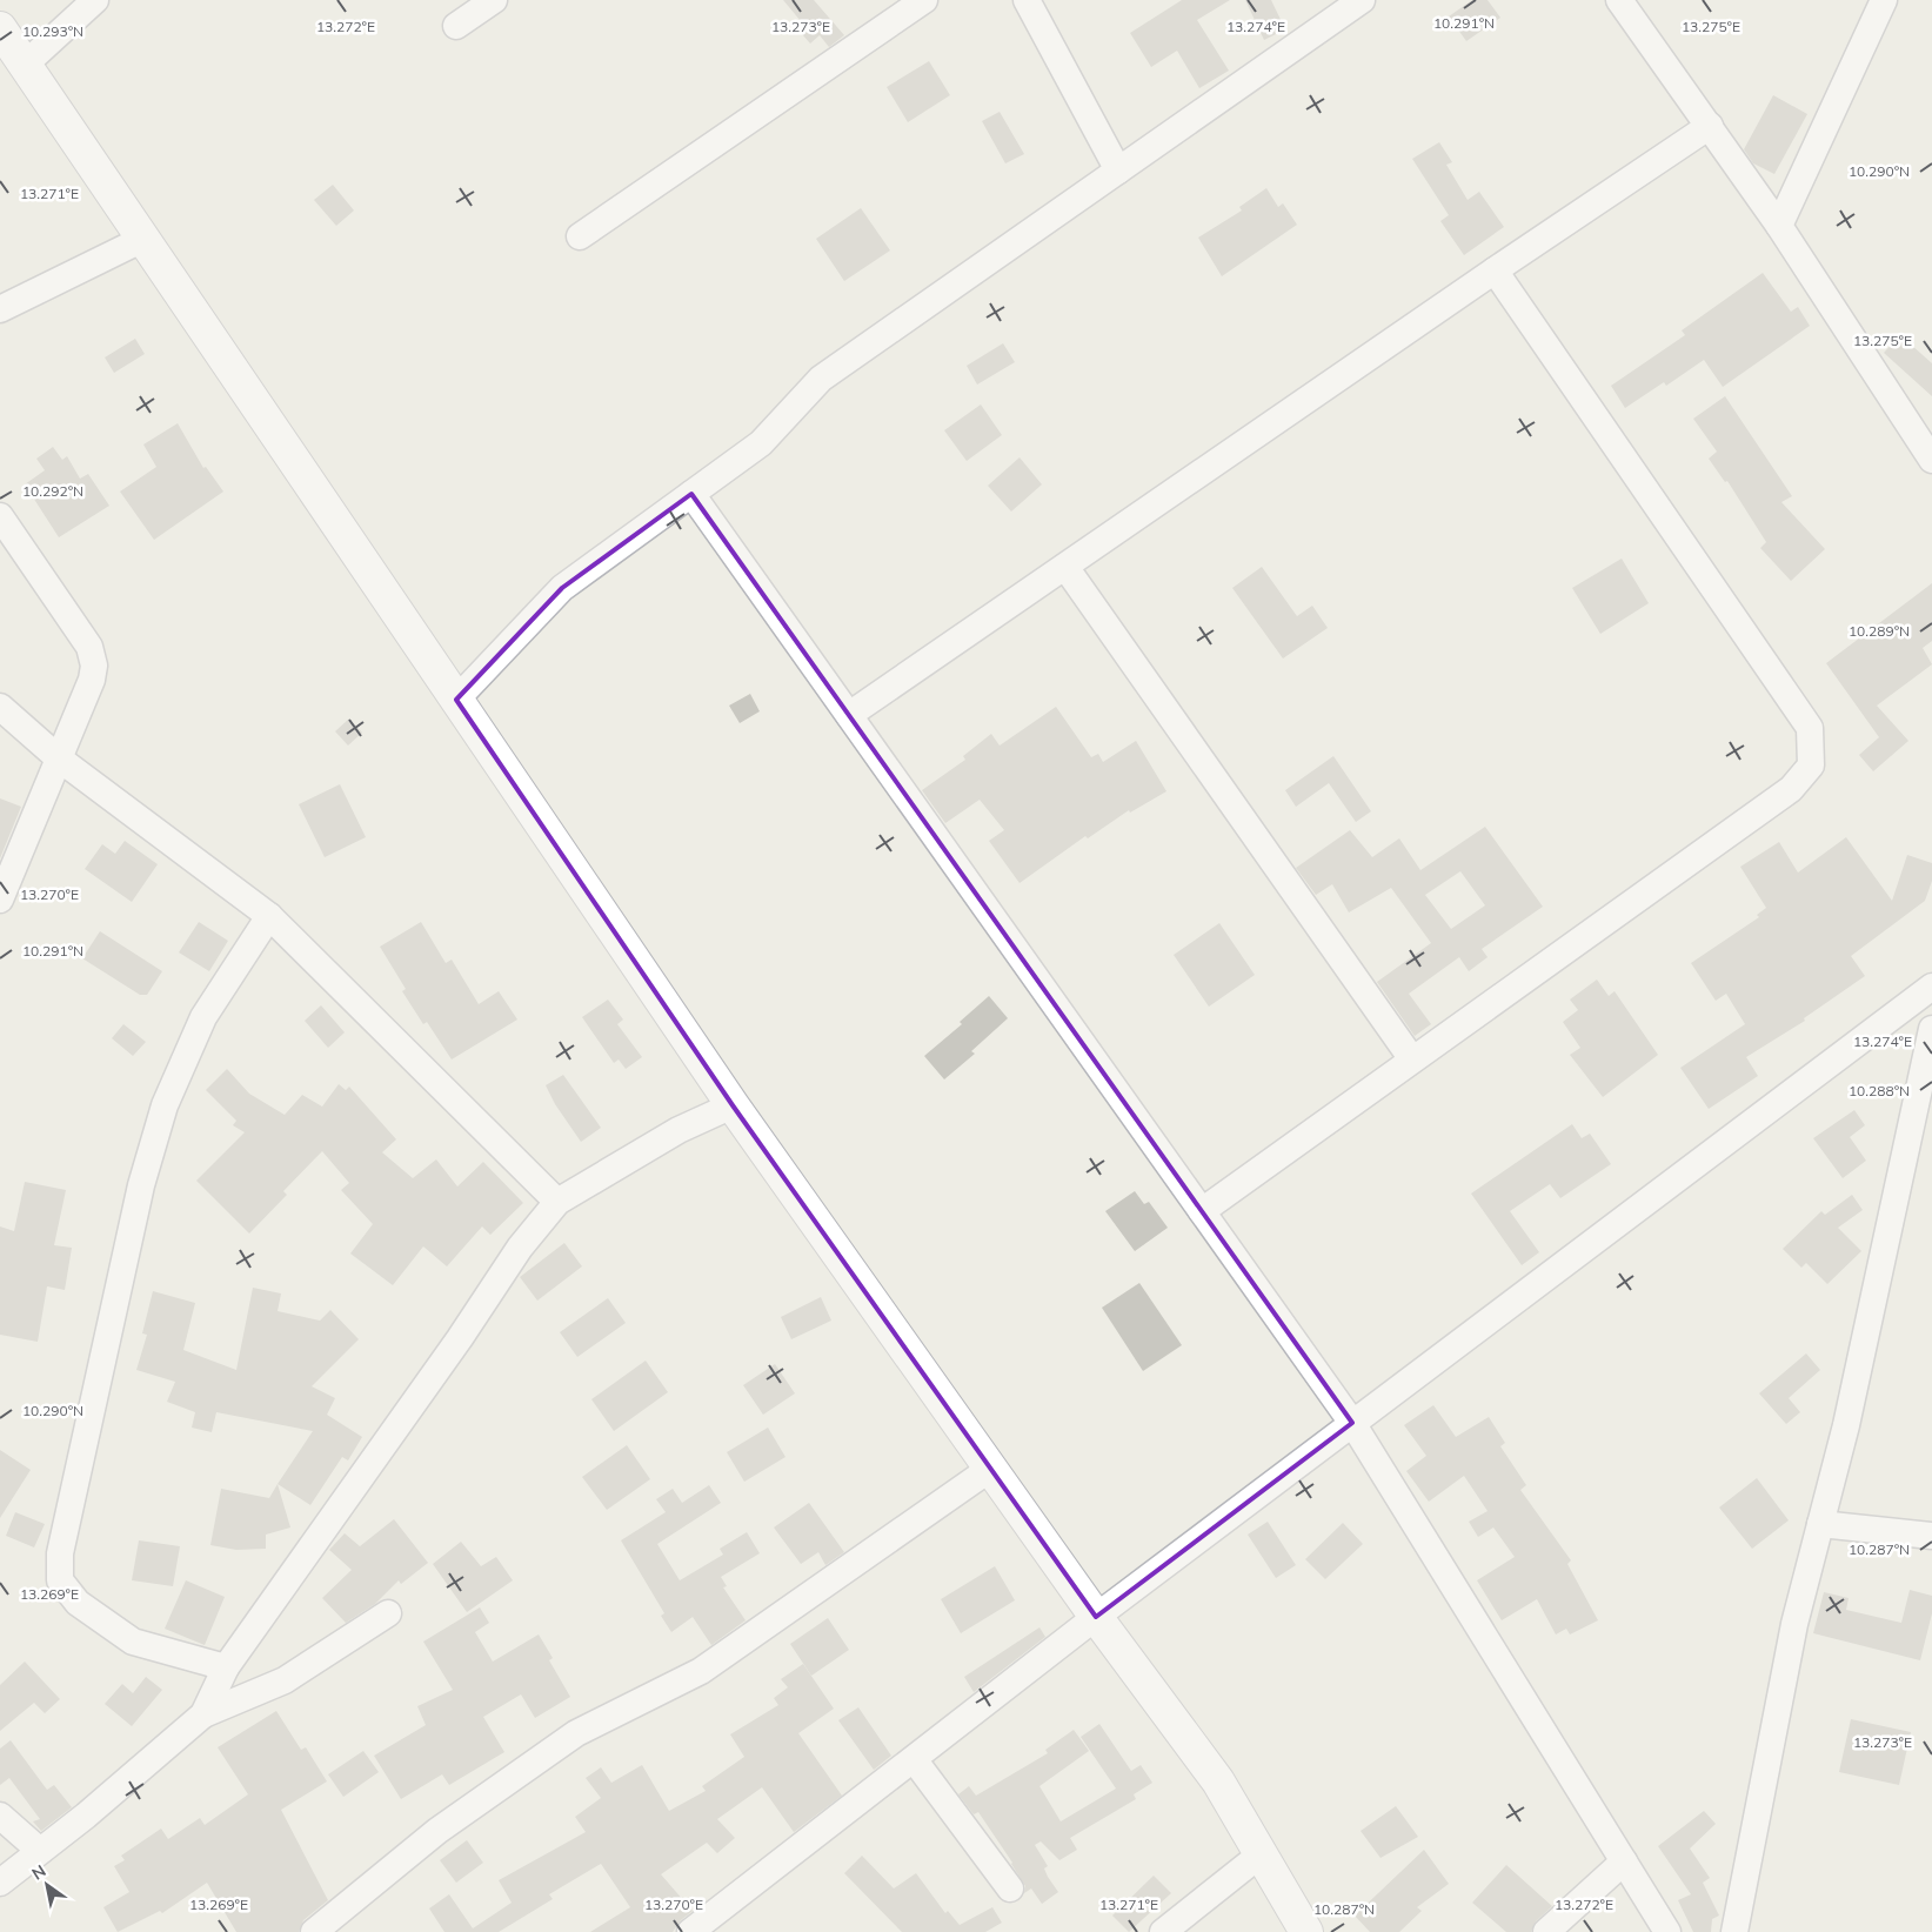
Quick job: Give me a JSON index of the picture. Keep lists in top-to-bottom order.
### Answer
{
  "north": "top left",
  "coordinates": [
    "10.291°N",
    "13.275°E",
    "13.272°E",
    "13.273°E",
    "13.274°E",
    "10.293°N",
    "10.290°N",
    "13.271°E",
    "10.292°N",
    "10.289°N",
    "13.270°E",
    "10.288°N",
    "10.287°N",
    "13.269°E"
  ]
}
